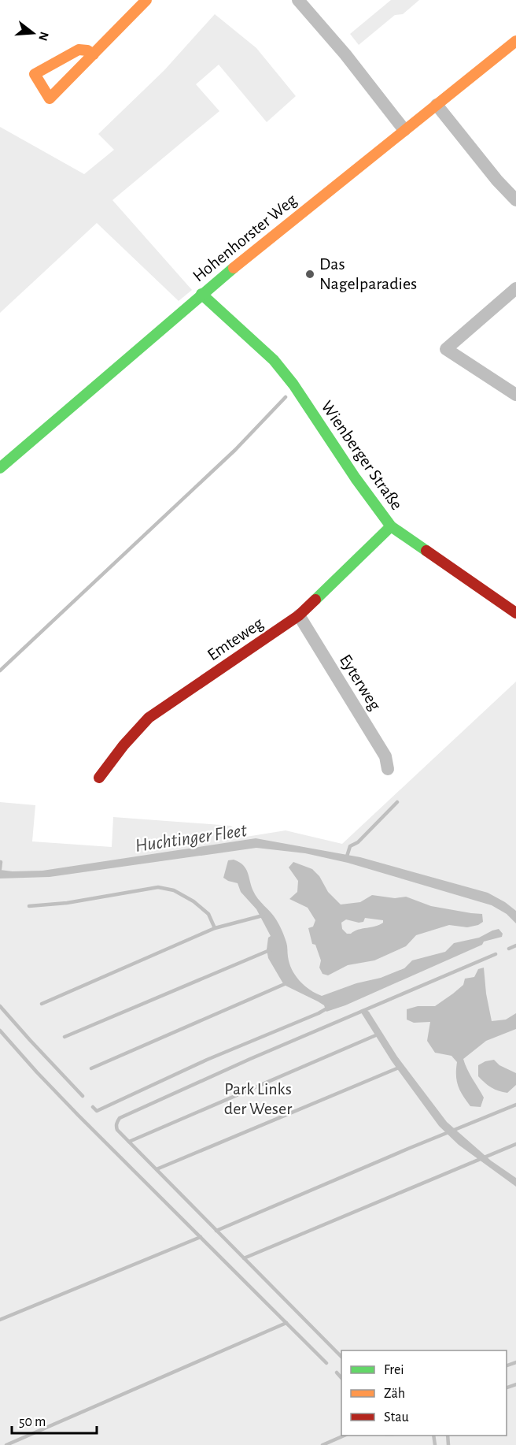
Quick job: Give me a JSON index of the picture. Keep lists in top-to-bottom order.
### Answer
{
  "streets": {
    "street": [
      "Hohenhorster Weg",
      "Wienberger Straße",
      "Emteweg",
      "Eyterweg"
    ]
  },
  "crossings": [
    ["Hohenhorster Weg", "Wienberger Straße"],
    ["Wienberger Straße", "Emteweg"],
    ["Emteweg", "Eyterweg"]
  ],
  "water": ["Huchtinger Fleet"],
  "parks": ["Park Links der Weser"],
  "places": ["Das Nagelparadies"],
  "legend": ["Frei", "Zäh", "Stau"],
  "scale_bar": "50 m",
  "north": "right"
}
